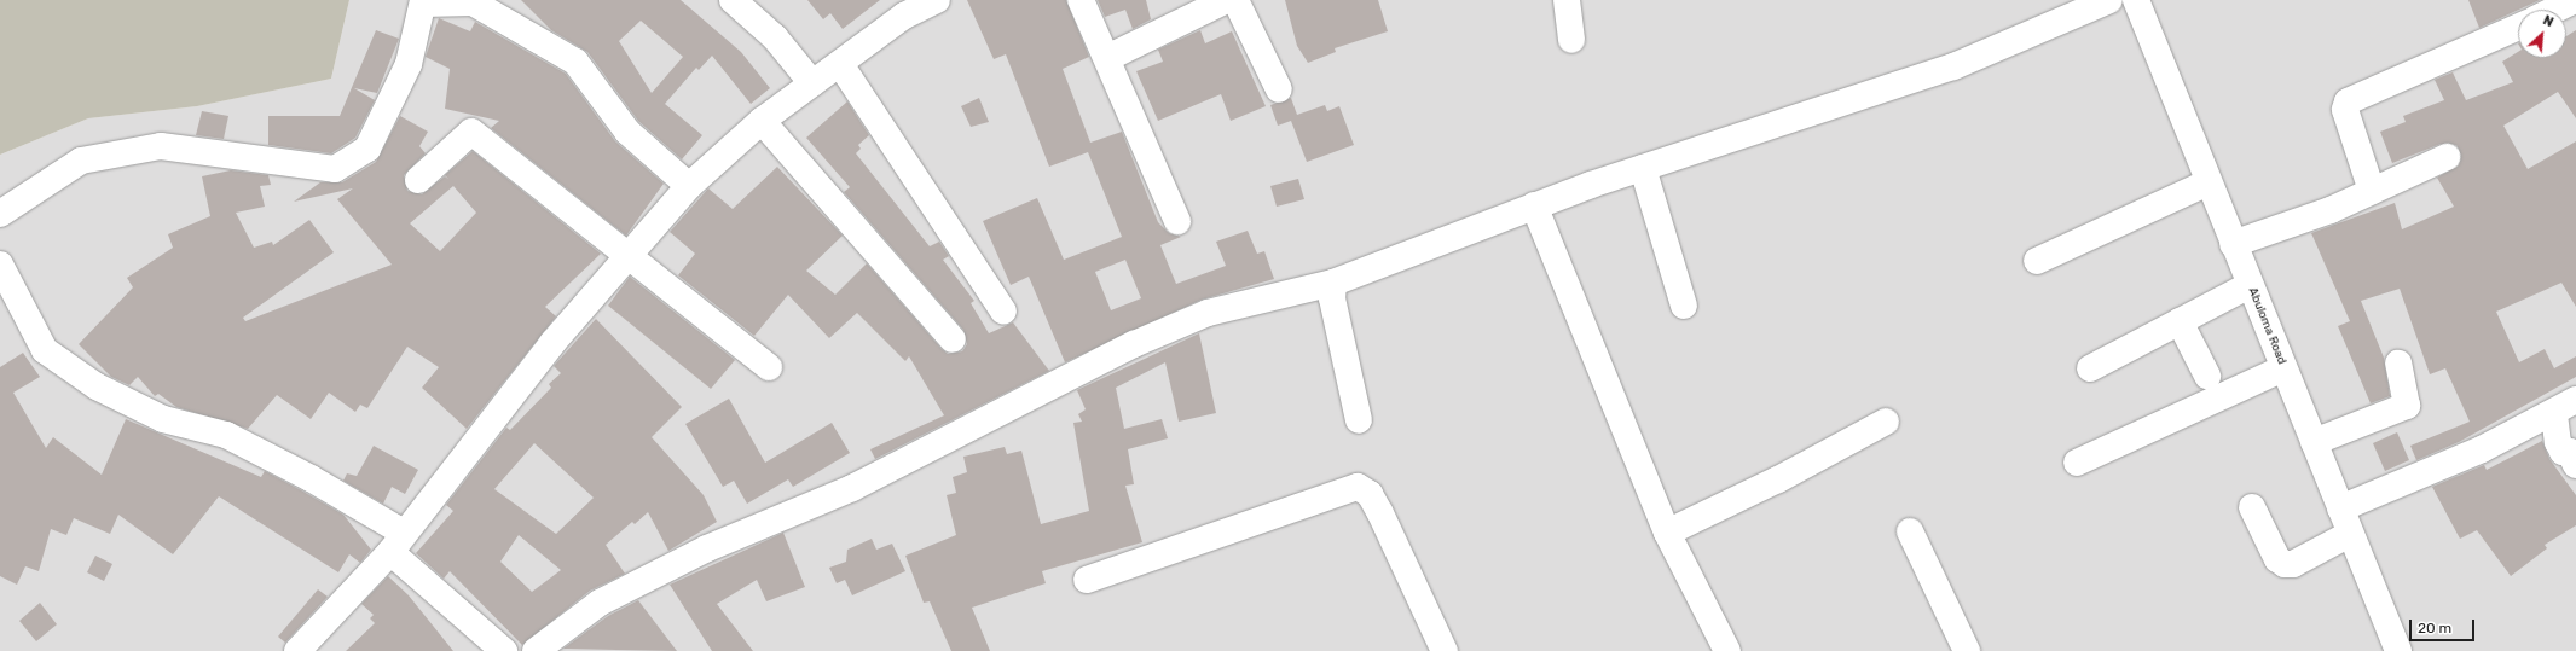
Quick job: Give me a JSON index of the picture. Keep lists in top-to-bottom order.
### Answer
{
  "streets": {
    "street": ["Abuloma Road"]
  },
  "scale_bar": "20 m",
  "north": "top right"
}
